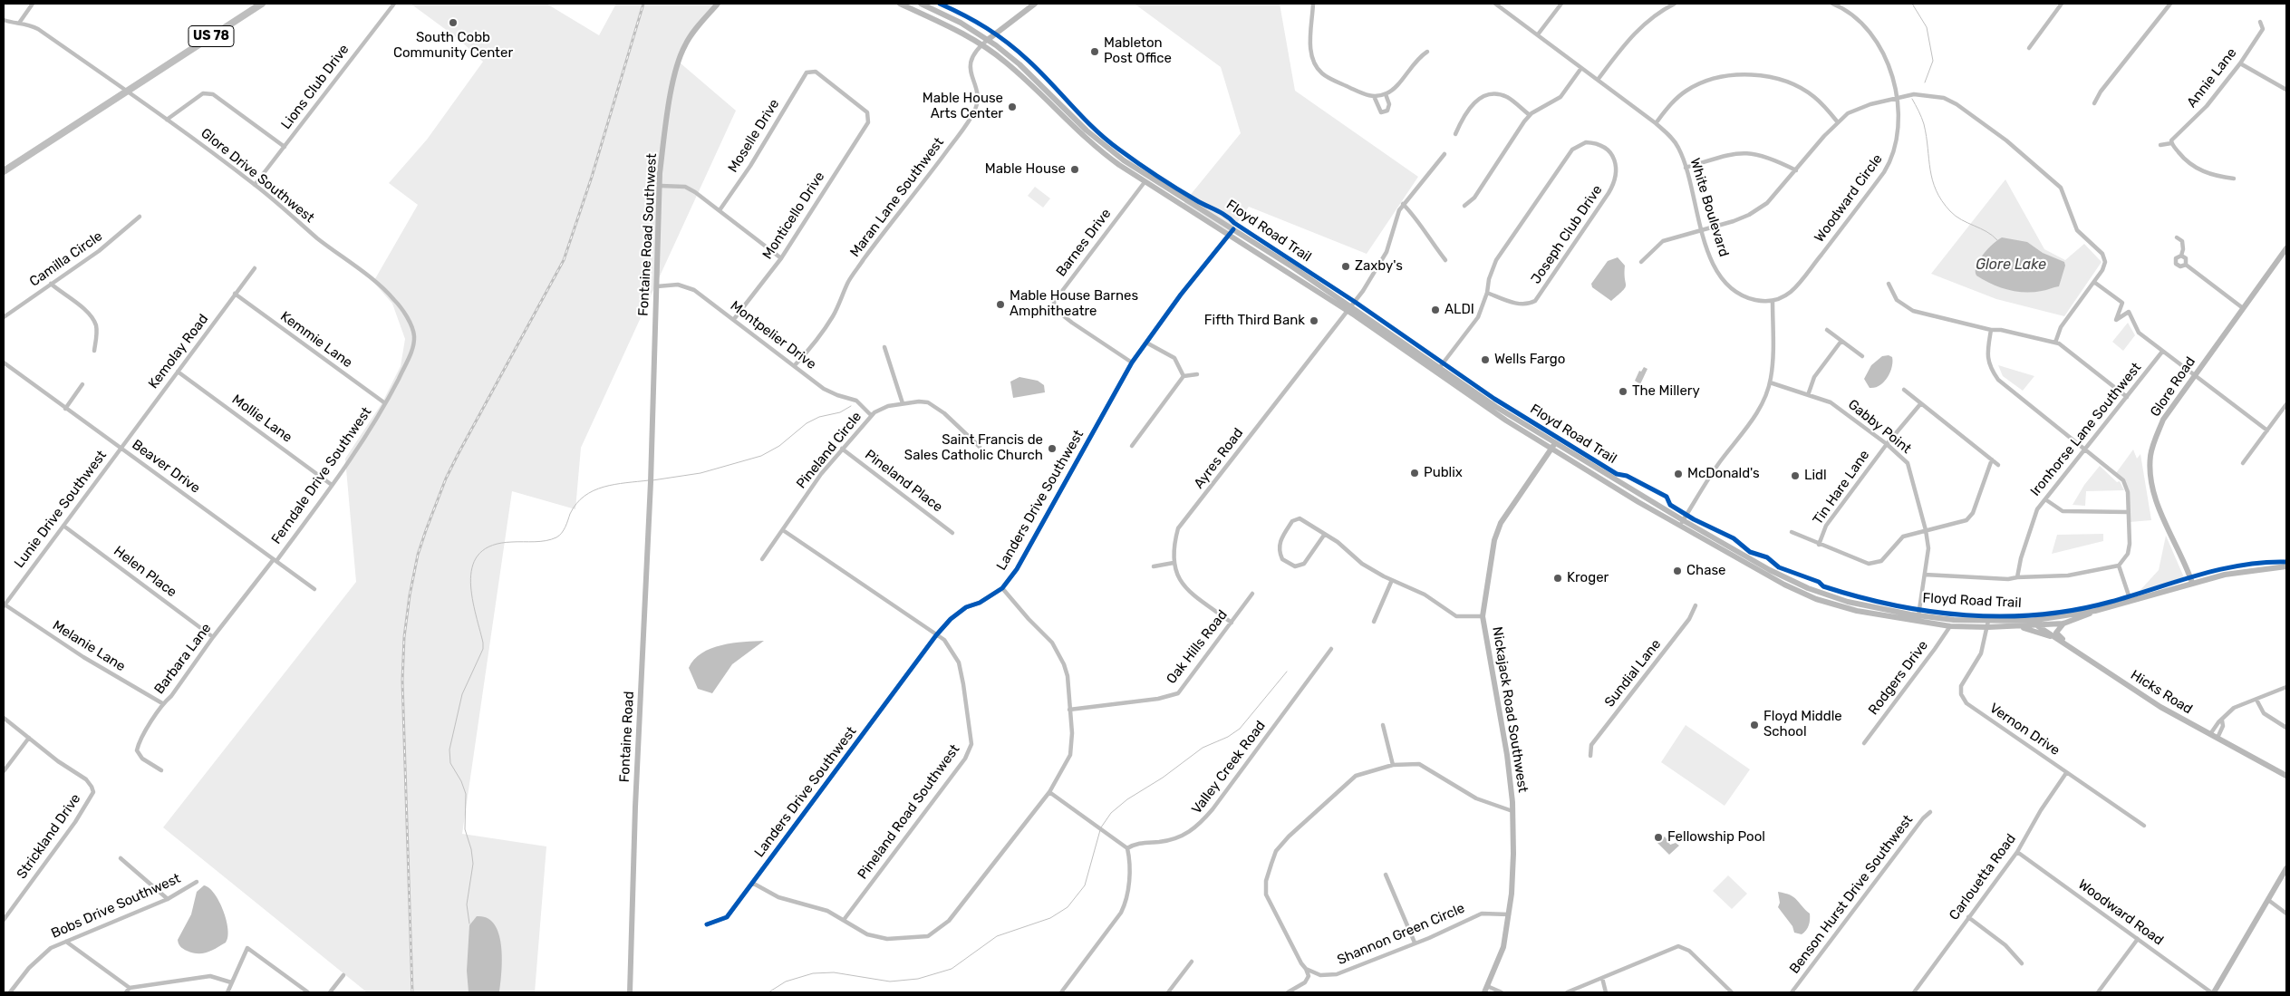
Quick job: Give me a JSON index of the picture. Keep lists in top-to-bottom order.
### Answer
{
  "streets": {
    "main road": [
      "US 78",
      "Fontaine Road Southwest",
      "Glore Road",
      "Hicks Road",
      "Nickajack Road Southwest",
      "Fontaine Road"
    ],
    "street": [
      "Annie Lane",
      "Lions Club Drive",
      "Moselle Drive",
      "Glore Drive Southwest",
      "Maran Lane Southwest",
      "Woodward Circle",
      "White Boulevard",
      "Monticello Drive",
      "Joseph Club Drive",
      "Barnes Drive",
      "Camilla Circle",
      "Montpelier Drive",
      "Kemmie Lane",
      "Kemolay Road",
      "Mollie Lane",
      "Gabby Point",
      "Ironhorse Lane Southwest",
      "Pineland Circle",
      "Ayres Road",
      "Beaver Drive",
      "Ferndale Drive Southwest",
      "Pineland Place",
      "Tin Hare Lane",
      "Landers Drive Southwest",
      "Lunie Drive Southwest",
      "Helen Place",
      "Melanie Lane",
      "Oak Hills Road",
      "Barbara Lane",
      "Sundial Lane",
      "Rodgers Drive",
      "Vernon Drive",
      "Valley Creek Road",
      "Pineland Road Southwest",
      "Strickland Drive",
      "Carlouetta Road",
      "Benson Hurst Drive Southwest",
      "Bobs Drive Southwest",
      "Woodward Road",
      "Shannon Green Circle"
    ],
    "cycle path": ["Floyd Road Trail"]
  },
  "crossings": [
    ["US 78", "Glore Drive Southwest"],
    ["Lions Club Drive", "Glore Drive Southwest"],
    ["Moselle Drive", "Monticello Drive"],
    ["Glore Drive Southwest", "Kemmie Lane"],
    ["Glore Drive Southwest", "Ferndale Drive Southwest"],
    ["Maran Lane Southwest", "Montpelier Drive"],
    ["Woodward Circle", "White Boulevard"],
    ["Monticello Drive", "Montpelier Drive"],
    ["Fontaine Road Southwest", "Montpelier Drive"],
    ["Fontaine Road Southwest", "Fontaine Road"],
    ["Barnes Drive", "Landers Drive Southwest"],
    ["Montpelier Drive", "Pineland Circle"],
    ["Kemmie Lane", "Kemolay Road"],
    ["Kemmie Lane", "Ferndale Drive Southwest"],
    ["Kemolay Road", "Mollie Lane"],
    ["Kemolay Road", "Beaver Drive"],
    ["Kemolay Road", "Lunie Drive Southwest"],
    ["Mollie Lane", "Ferndale Drive Southwest"],
    ["Gabby Point", "Tin Hare Lane"],
    ["Pineland Circle", "Pineland Place"],
    ["Pineland Circle", "Pineland Road Southwest"],
    ["Ayres Road", "Oak Hills Road"],
    ["Beaver Drive", "Ferndale Drive Southwest"],
    ["Beaver Drive", "Lunie Drive Southwest"],
    ["Beaver Drive", "Barbara Lane"],
    ["Ferndale Drive Southwest", "Barbara Lane"],
    ["Landers Drive Southwest", "Pineland Road Southwest"],
    ["Lunie Drive Southwest", "Helen Place"],
    ["Lunie Drive Southwest", "Melanie Lane"],
    ["Helen Place", "Barbara Lane"],
    ["Melanie Lane", "Barbara Lane"],
    ["Nickajack Road Southwest", "Shannon Green Circle"],
    ["Vernon Drive", "Carlouetta Road"],
    ["Carlouetta Road", "Woodward Road"]
  ],
  "water": ["Glore Lake"],
  "places": [
    "South Cobb Community Center",
    "Mableton Post Office",
    "Mable House Arts Center",
    "Mable House",
    "Zaxby's",
    "Mable House Barnes Amphitheatre",
    "ALDI",
    "Fifth Third Bank",
    "Wells Fargo",
    "The Millery",
    "Saint Francis de Sales Catholic Church",
    "Publix",
    "McDonald's",
    "Lidl",
    "Chase",
    "Kroger",
    "Floyd Middle School",
    "Fellowship Pool"
  ]
}
